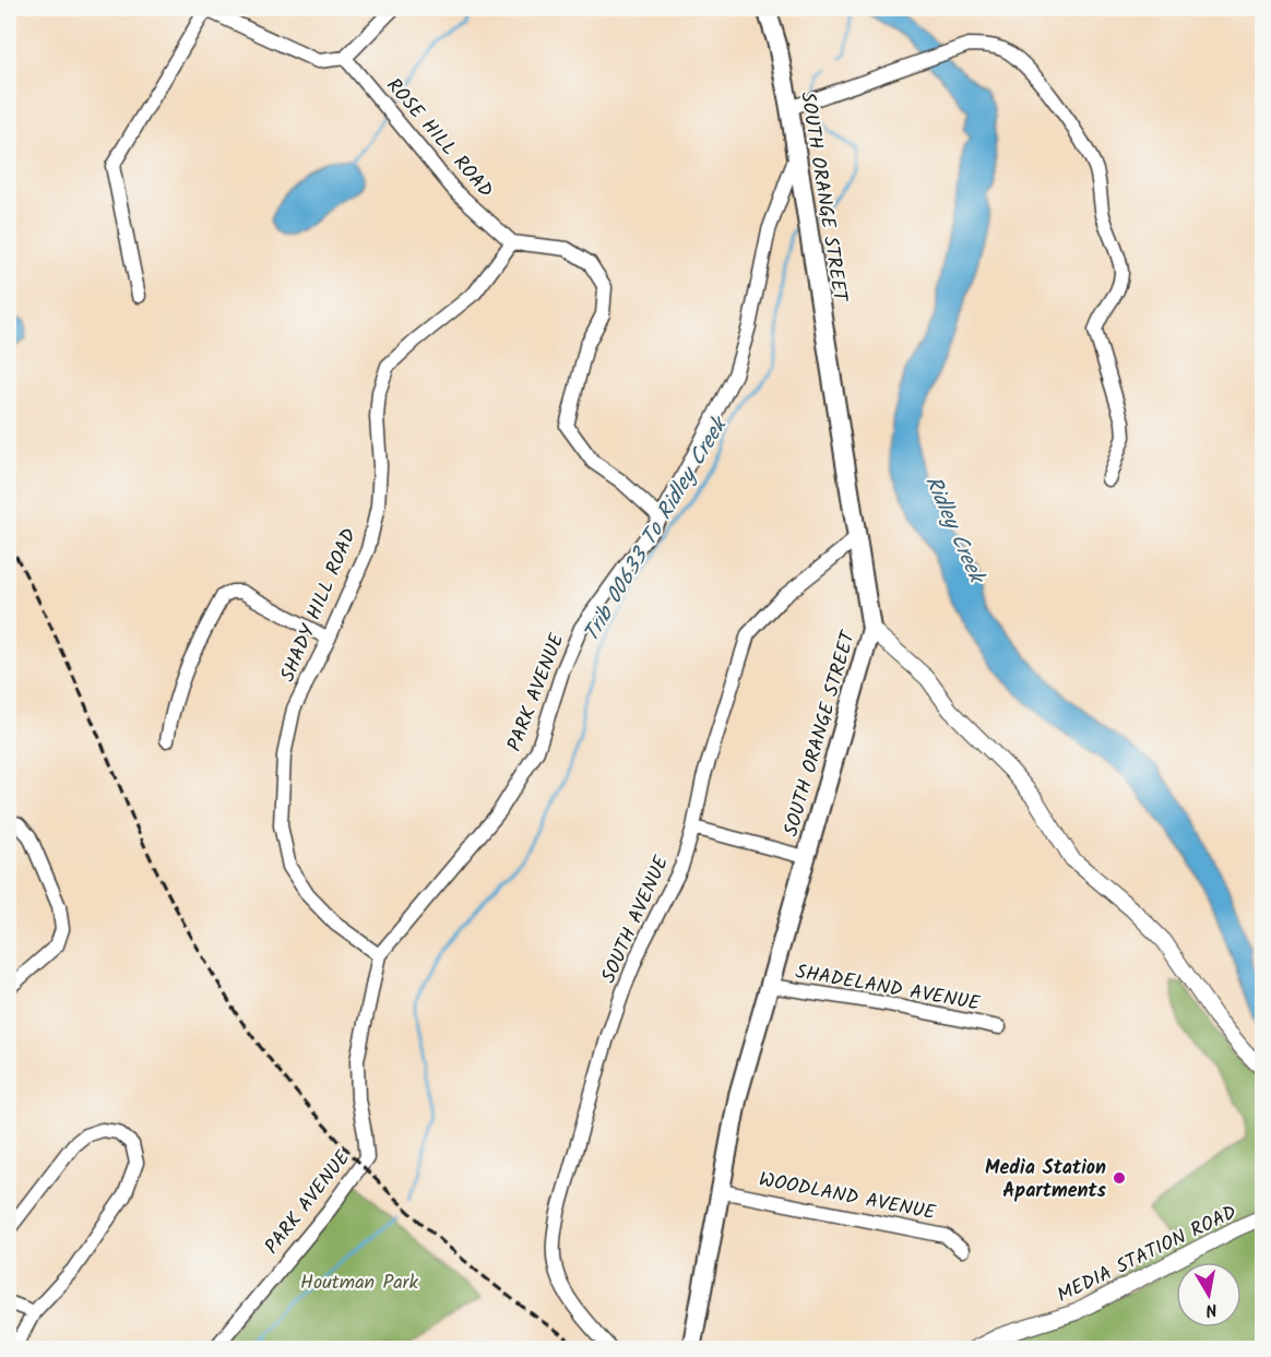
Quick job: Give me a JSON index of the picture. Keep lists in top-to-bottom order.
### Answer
{
  "streets": {
    "main road": ["SOUTH ORANGE STREET"],
    "street": [
      "ROSE HILL ROAD",
      "SHADY HILL ROAD",
      "PARK AVENUE",
      "SOUTH AVENUE",
      "SHADELAND AVENUE",
      "WOODLAND AVENUE",
      "MEDIA STATION ROAD"
    ]
  },
  "crossings": [
    ["ROSE HILL ROAD", "SHADY HILL ROAD"],
    ["SOUTH ORANGE STREET", "PARK AVENUE"],
    ["SOUTH ORANGE STREET", "SOUTH AVENUE"],
    ["SOUTH ORANGE STREET", "SHADELAND AVENUE"],
    ["SOUTH ORANGE STREET", "WOODLAND AVENUE"],
    ["SHADY HILL ROAD", "PARK AVENUE"]
  ],
  "water": ["Ridley Creek", "Trib 00633 To Ridley Creek"],
  "parks": ["Houtman Park"],
  "places": ["Media Station Apartments"],
  "north": "bottom"
}
